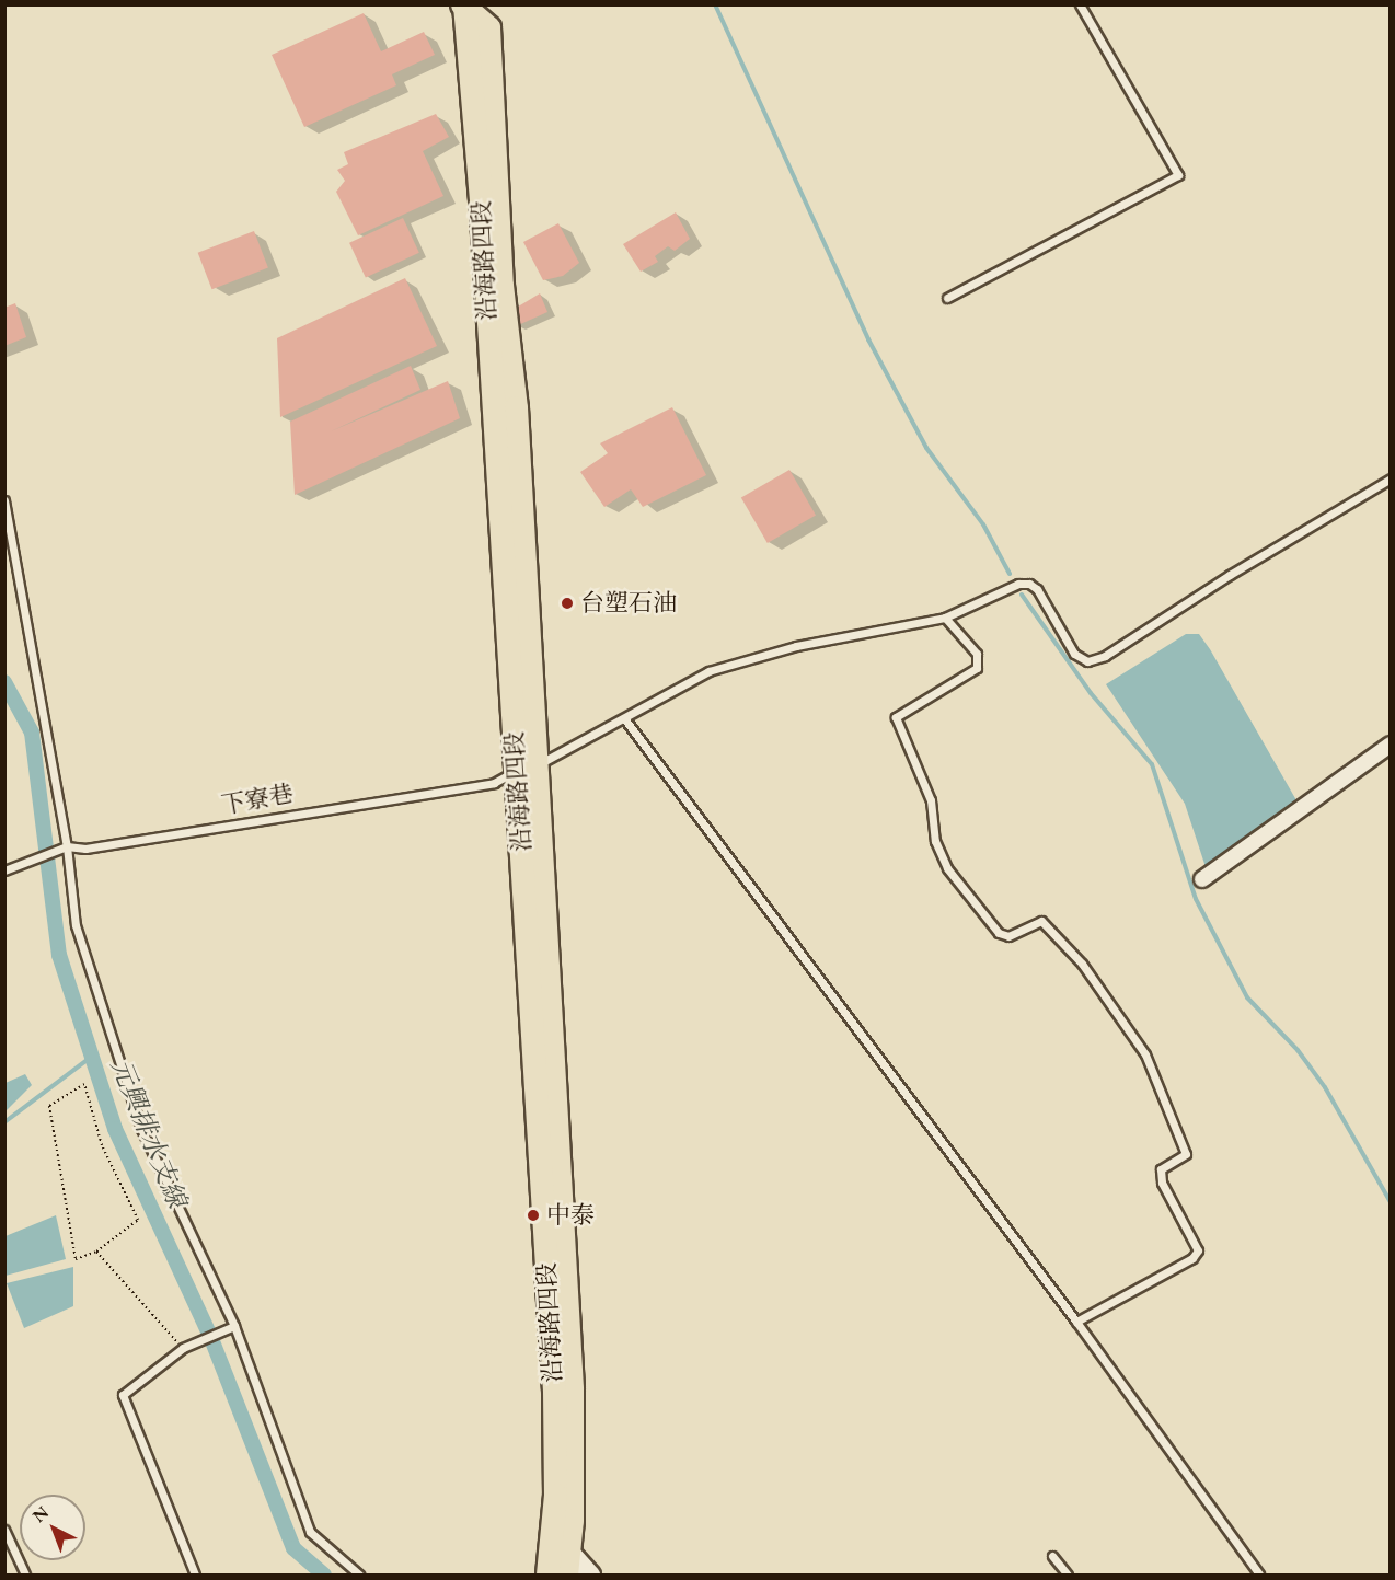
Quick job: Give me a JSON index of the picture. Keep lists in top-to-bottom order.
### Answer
{
  "streets": {
    "main road": ["沿海路四段"],
    "lane": ["下寮巷"]
  },
  "crossings": [
    ["沿海路四段", "下寮巷"]
  ],
  "water": ["元興排水支線"],
  "places": ["台塑石油", "中泰"],
  "north": "top left"
}
